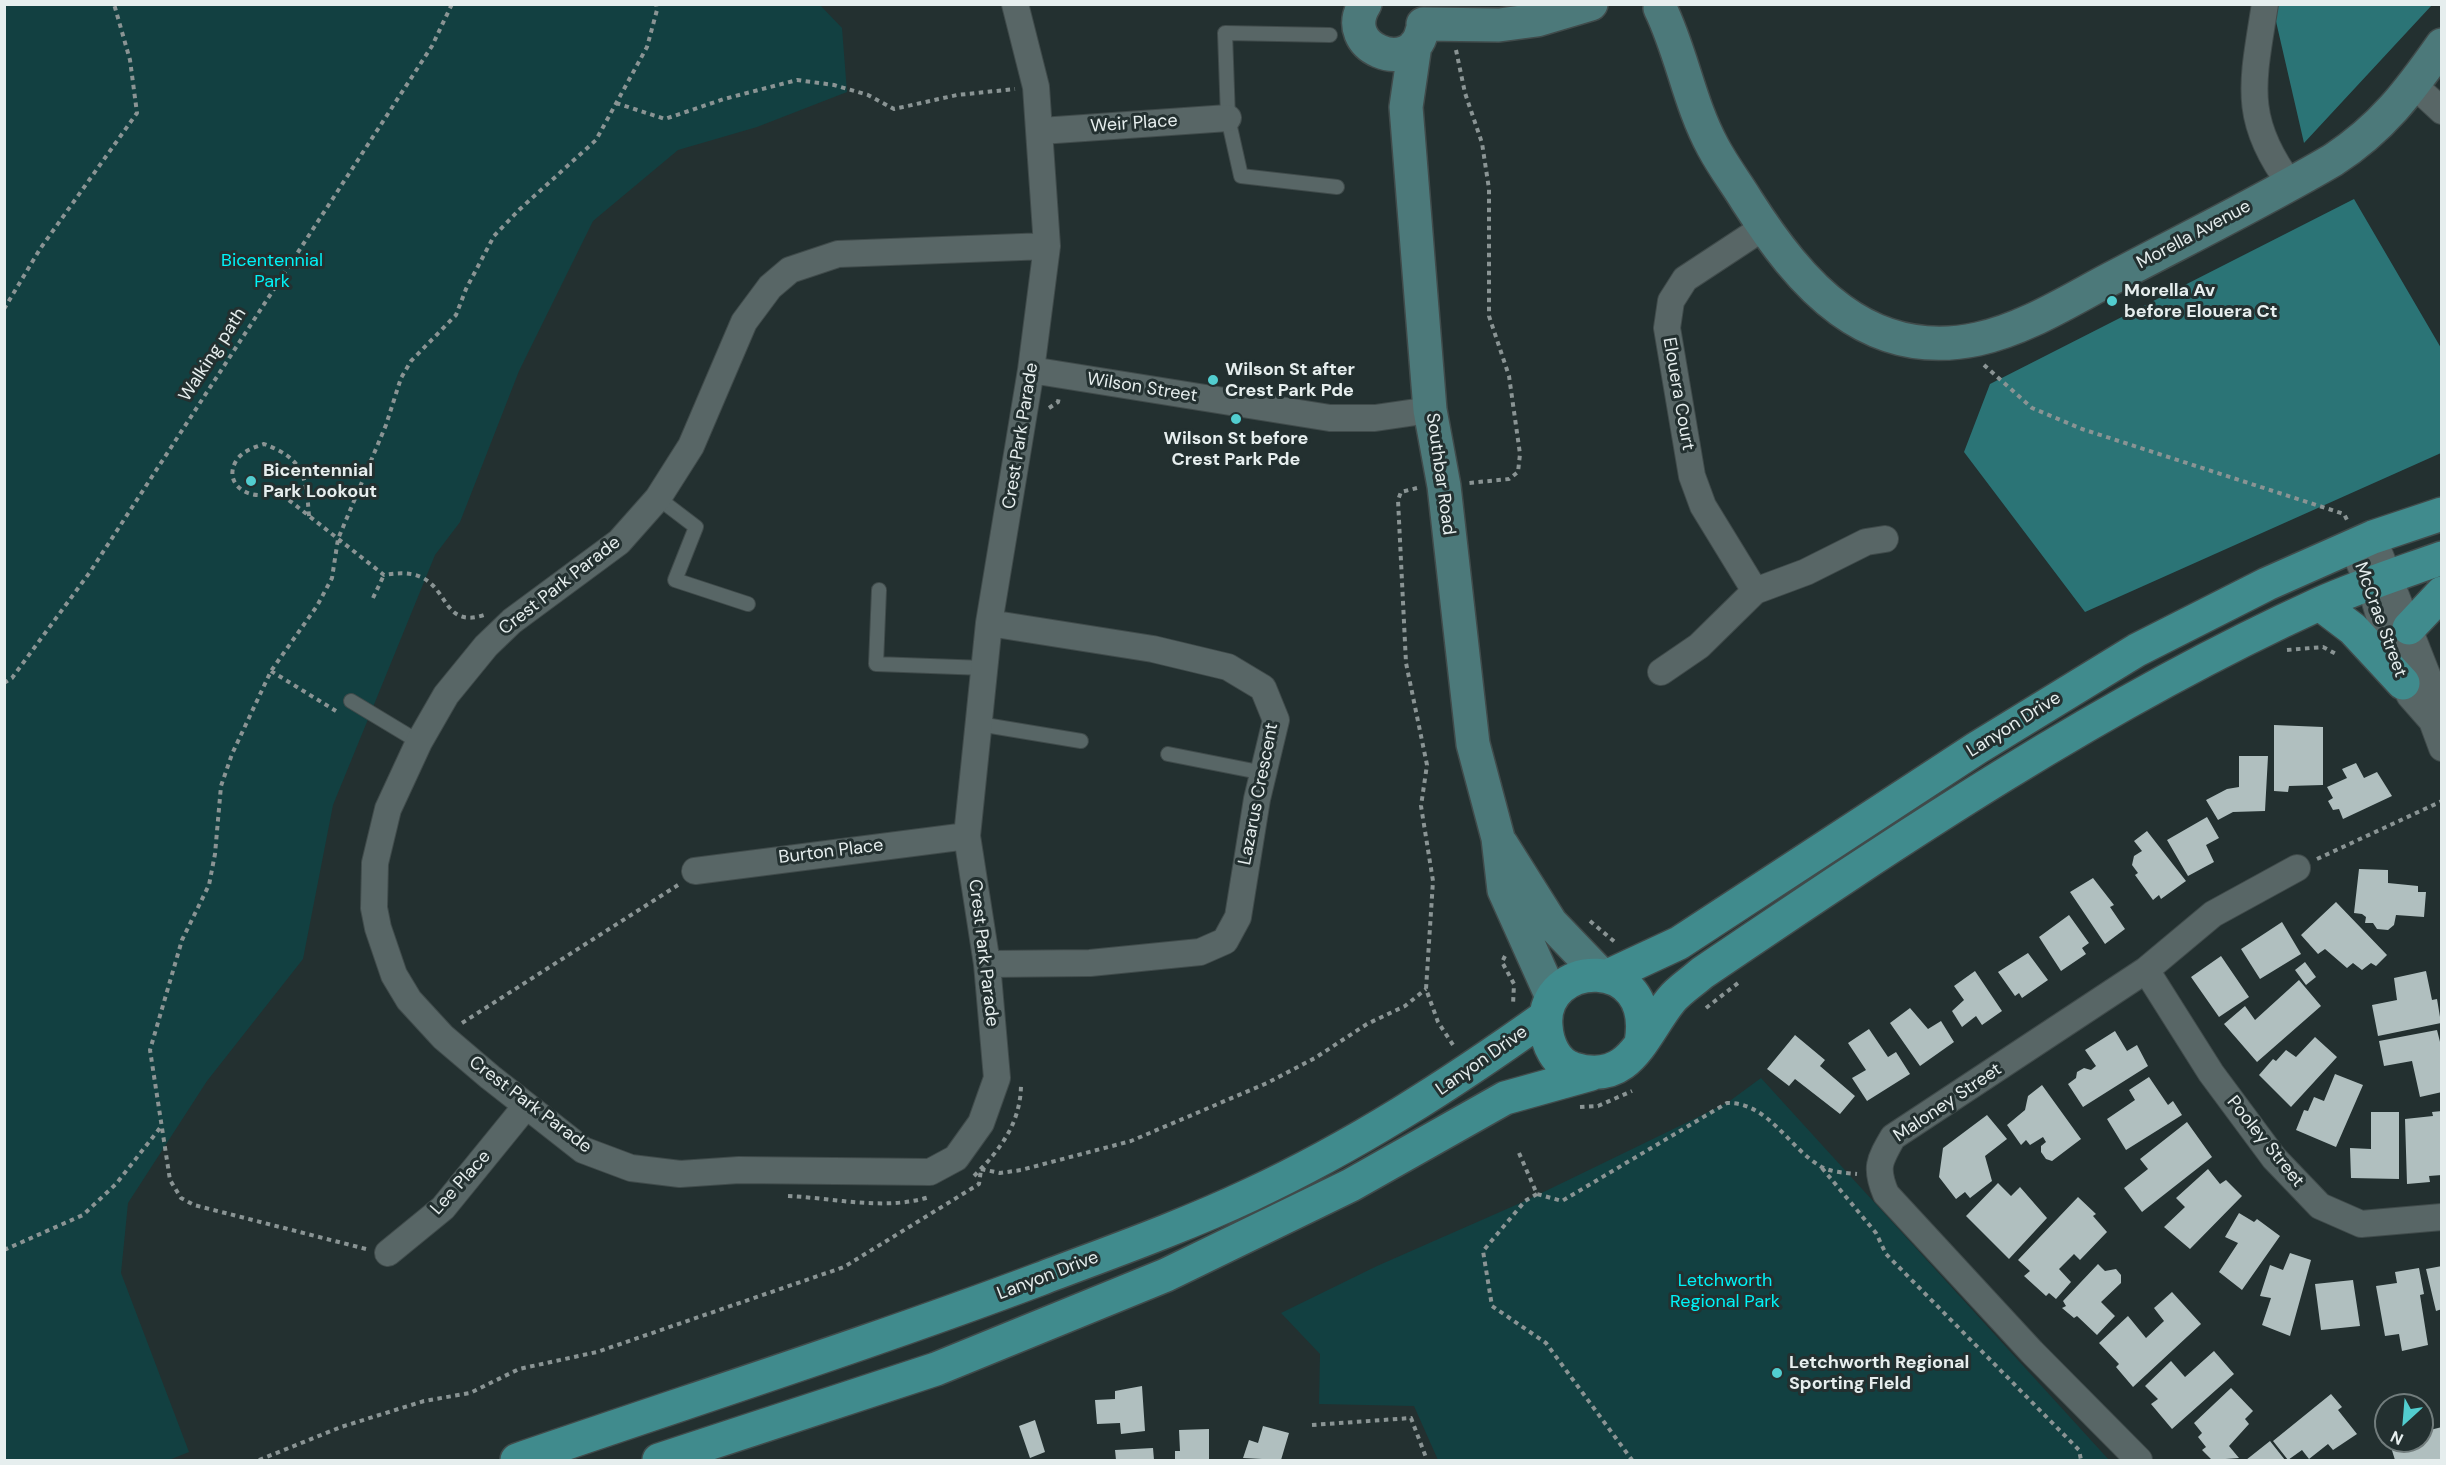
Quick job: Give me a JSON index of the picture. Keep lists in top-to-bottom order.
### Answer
{
  "streets": {
    "main road": ["Morella Avenue", "Southbar Road", "Lanyon Drive"],
    "street": [
      "Weir Place",
      "Wilson Street",
      "Elouera Court",
      "Crest Park Parade",
      "McCrae Street",
      "Lazarus Crescent",
      "Burton Place",
      "Maloney Street",
      "Pooley Street",
      "Lee Place"
    ],
    "path": ["Walking path"]
  },
  "crossings": [
    ["Weir Place", "Crest Park Parade"],
    ["Morella Avenue", "Elouera Court"],
    ["Wilson Street", "Crest Park Parade"],
    ["Wilson Street", "Southbar Road"],
    ["Crest Park Parade", "Lazarus Crescent"],
    ["Crest Park Parade", "Burton Place"],
    ["Crest Park Parade", "Lee Place"],
    ["Southbar Road", "Lanyon Drive"],
    ["McCrae Street", "Lanyon Drive"],
    ["Maloney Street", "Pooley Street"]
  ],
  "parks": ["Bicentennial Park", "Letchworth Regional Park"],
  "places": [
    "Morella Av before Elouera Ct",
    "Wilson St after Crest Park Pde",
    "Wilson St before Crest Park Pde",
    "Bicentennial Park Lookout",
    "Letchworth Regional Sporting FIeld"
  ],
  "north": "bottom left"
}
